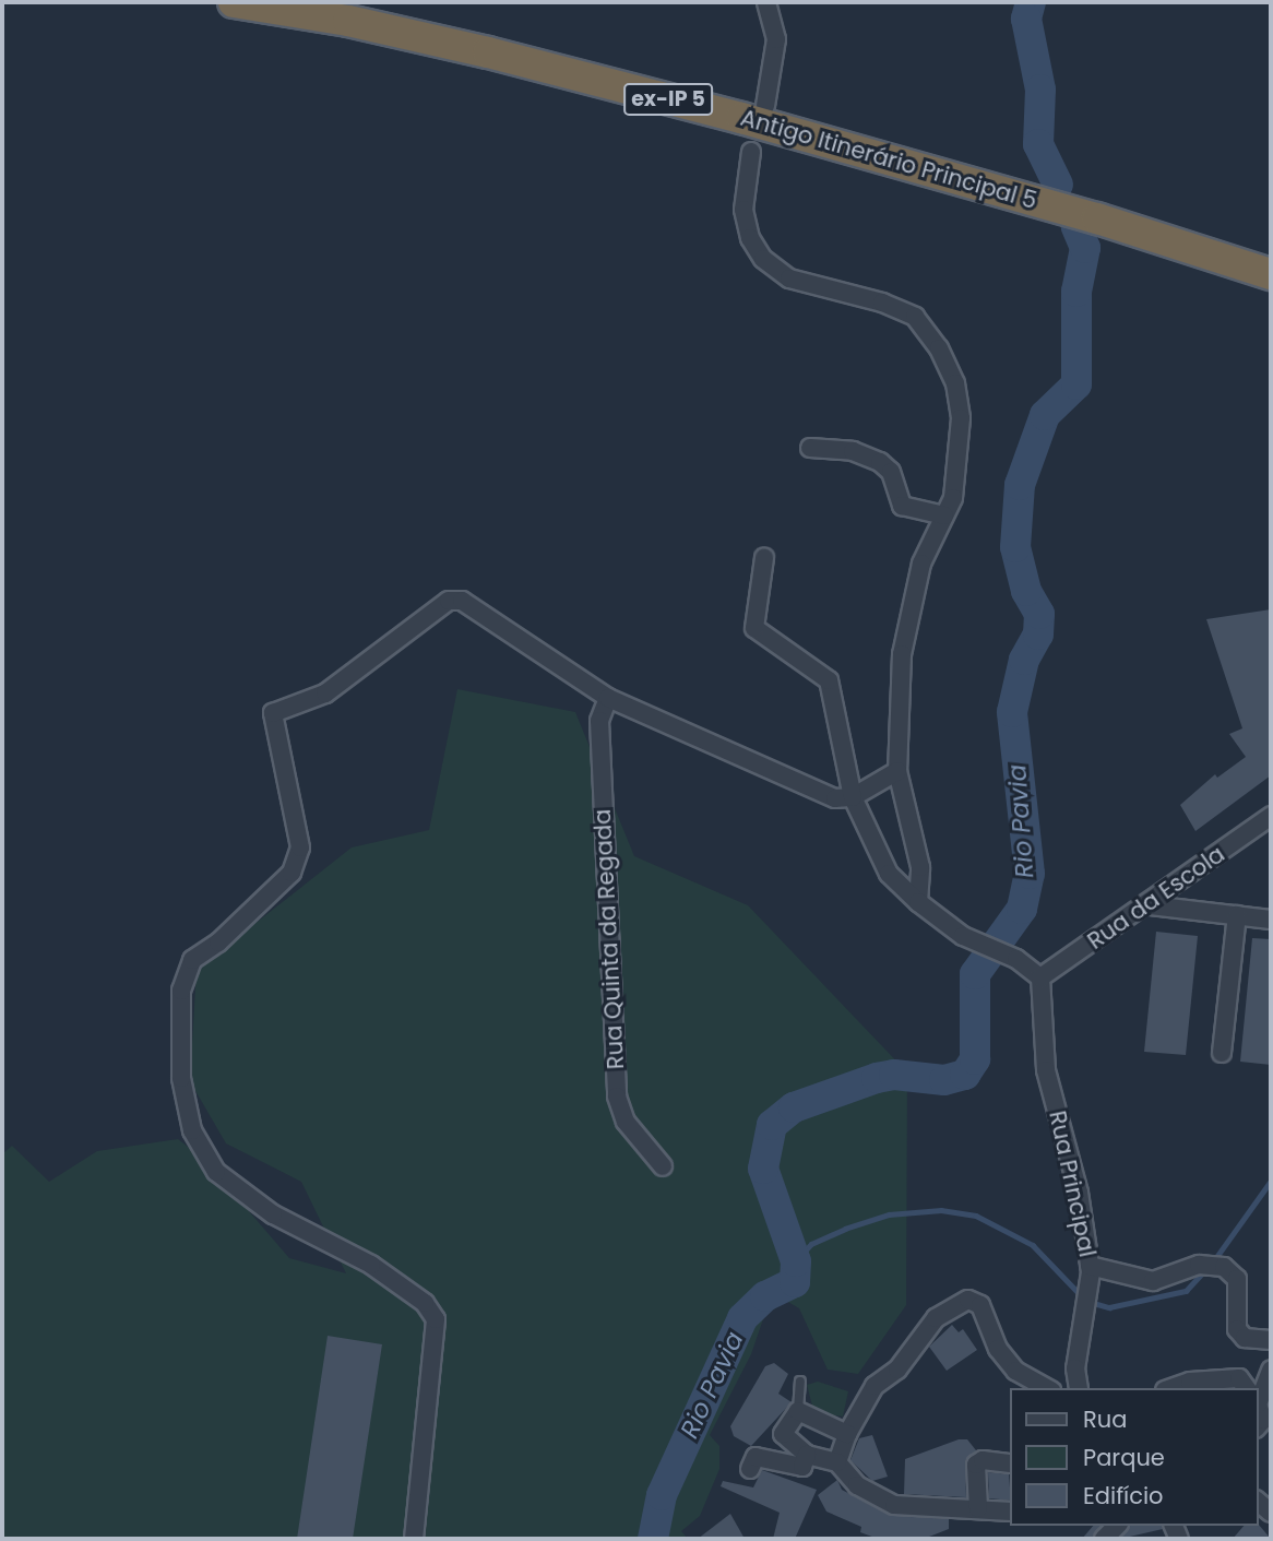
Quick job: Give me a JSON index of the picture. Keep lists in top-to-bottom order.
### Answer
{
  "streets": {
    "highway": ["ex-IP 5", "Antigo Itinerário Principal 5"],
    "street": ["Rua da Escola", "Rua Quinta da Regada", "Rua Principal"]
  },
  "crossings": [
    ["Rua da Escola", "Rua Principal"]
  ],
  "water": ["Rio Pavia"],
  "legend": ["Rua", "Parque", "Edifício"]
}
